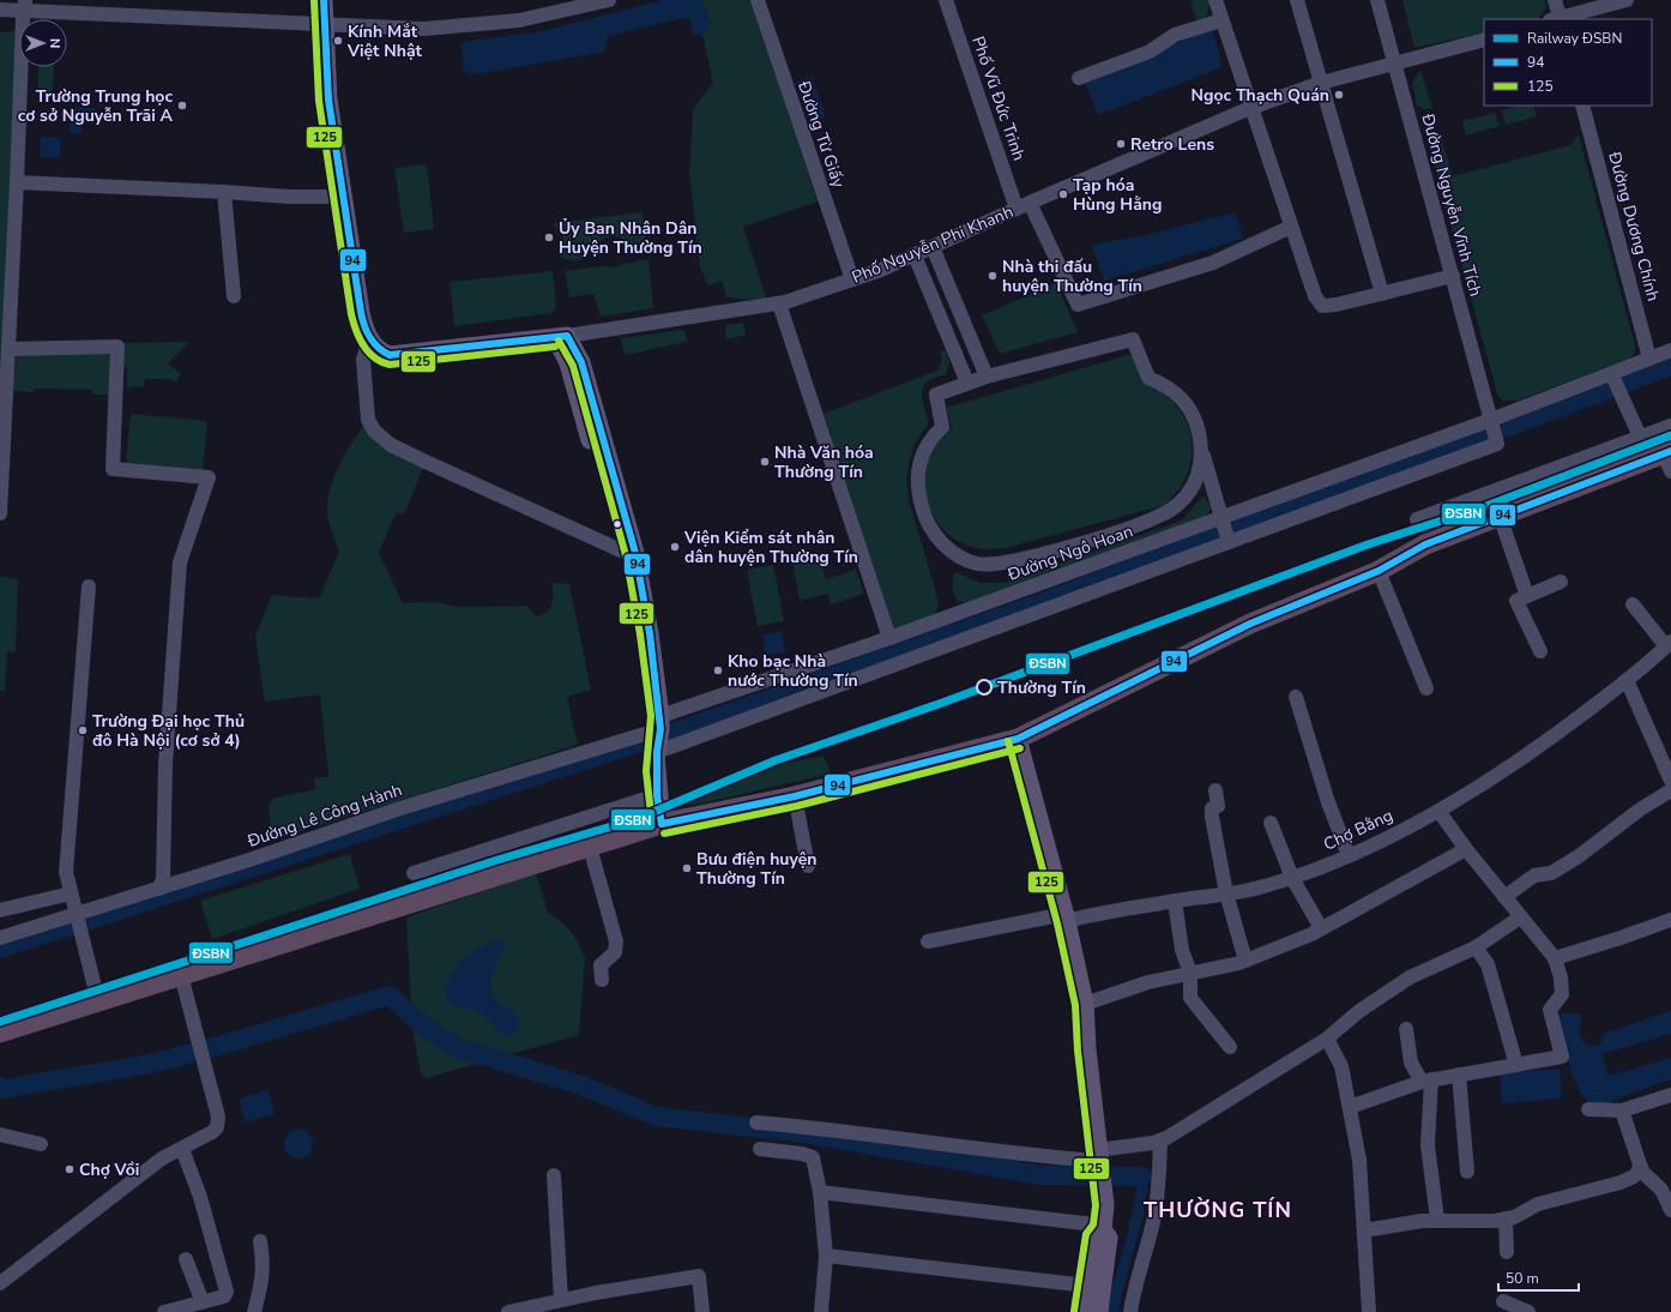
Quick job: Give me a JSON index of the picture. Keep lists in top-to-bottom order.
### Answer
{
  "streets": {
    "main road": ["Phố Nguyễn Phi Khanh"],
    "street": [
      "Phố Vũ Đức Trinh",
      "Đường Từ Giấy",
      "Đường Nguyễn Vĩnh Tích",
      "Đường Dương Chính",
      "Đường Ngô Hoan",
      "Đường Lê Công Hành",
      "Chợ Bằng"
    ]
  },
  "crossings": [
    ["Phố Vũ Đức Trinh", "Phố Nguyễn Phi Khanh"],
    ["Đường Từ Giấy", "Phố Nguyễn Phi Khanh"],
    ["Đường Nguyễn Vĩnh Tích", "Phố Nguyễn Phi Khanh"],
    ["Đường Nguyễn Vĩnh Tích", "Đường Ngô Hoan"],
    ["Đường Dương Chính", "Đường Ngô Hoan"],
    ["Đường Ngô Hoan", "Đường Lê Công Hành"]
  ],
  "districts": ["THƯỜNG TÍN"],
  "places": [
    "Kính Mắt Việt Nhật",
    "Ngọc Thạch Quán",
    "Trường Trung học cơ sở Nguyễn Trãi A",
    "Retro Lens",
    "Tạp hóa Hùng Hằng",
    "Ủy Ban Nhân Dân Huyện Thường Tín",
    "Nhà thi đấu huyện Thường Tín",
    "Nhà Văn hóa Thường Tín",
    "Viện Kiểm sát nhân dân huyện Thường Tín",
    "Kho bạc Nhà nước Thường Tín",
    "Thường Tín",
    "Trường Đại học Thủ đô Hà Nội (cơ sở 4)",
    "Bưu điện huyện Thường Tín",
    "Chợ Vồi"
  ],
  "lines": ["transit line 94", "transit line 125", "rail line ĐSBN"],
  "legend": ["Railway ĐSBN", "94", "125"],
  "scale_bar": "50 m",
  "north": "right"
}
